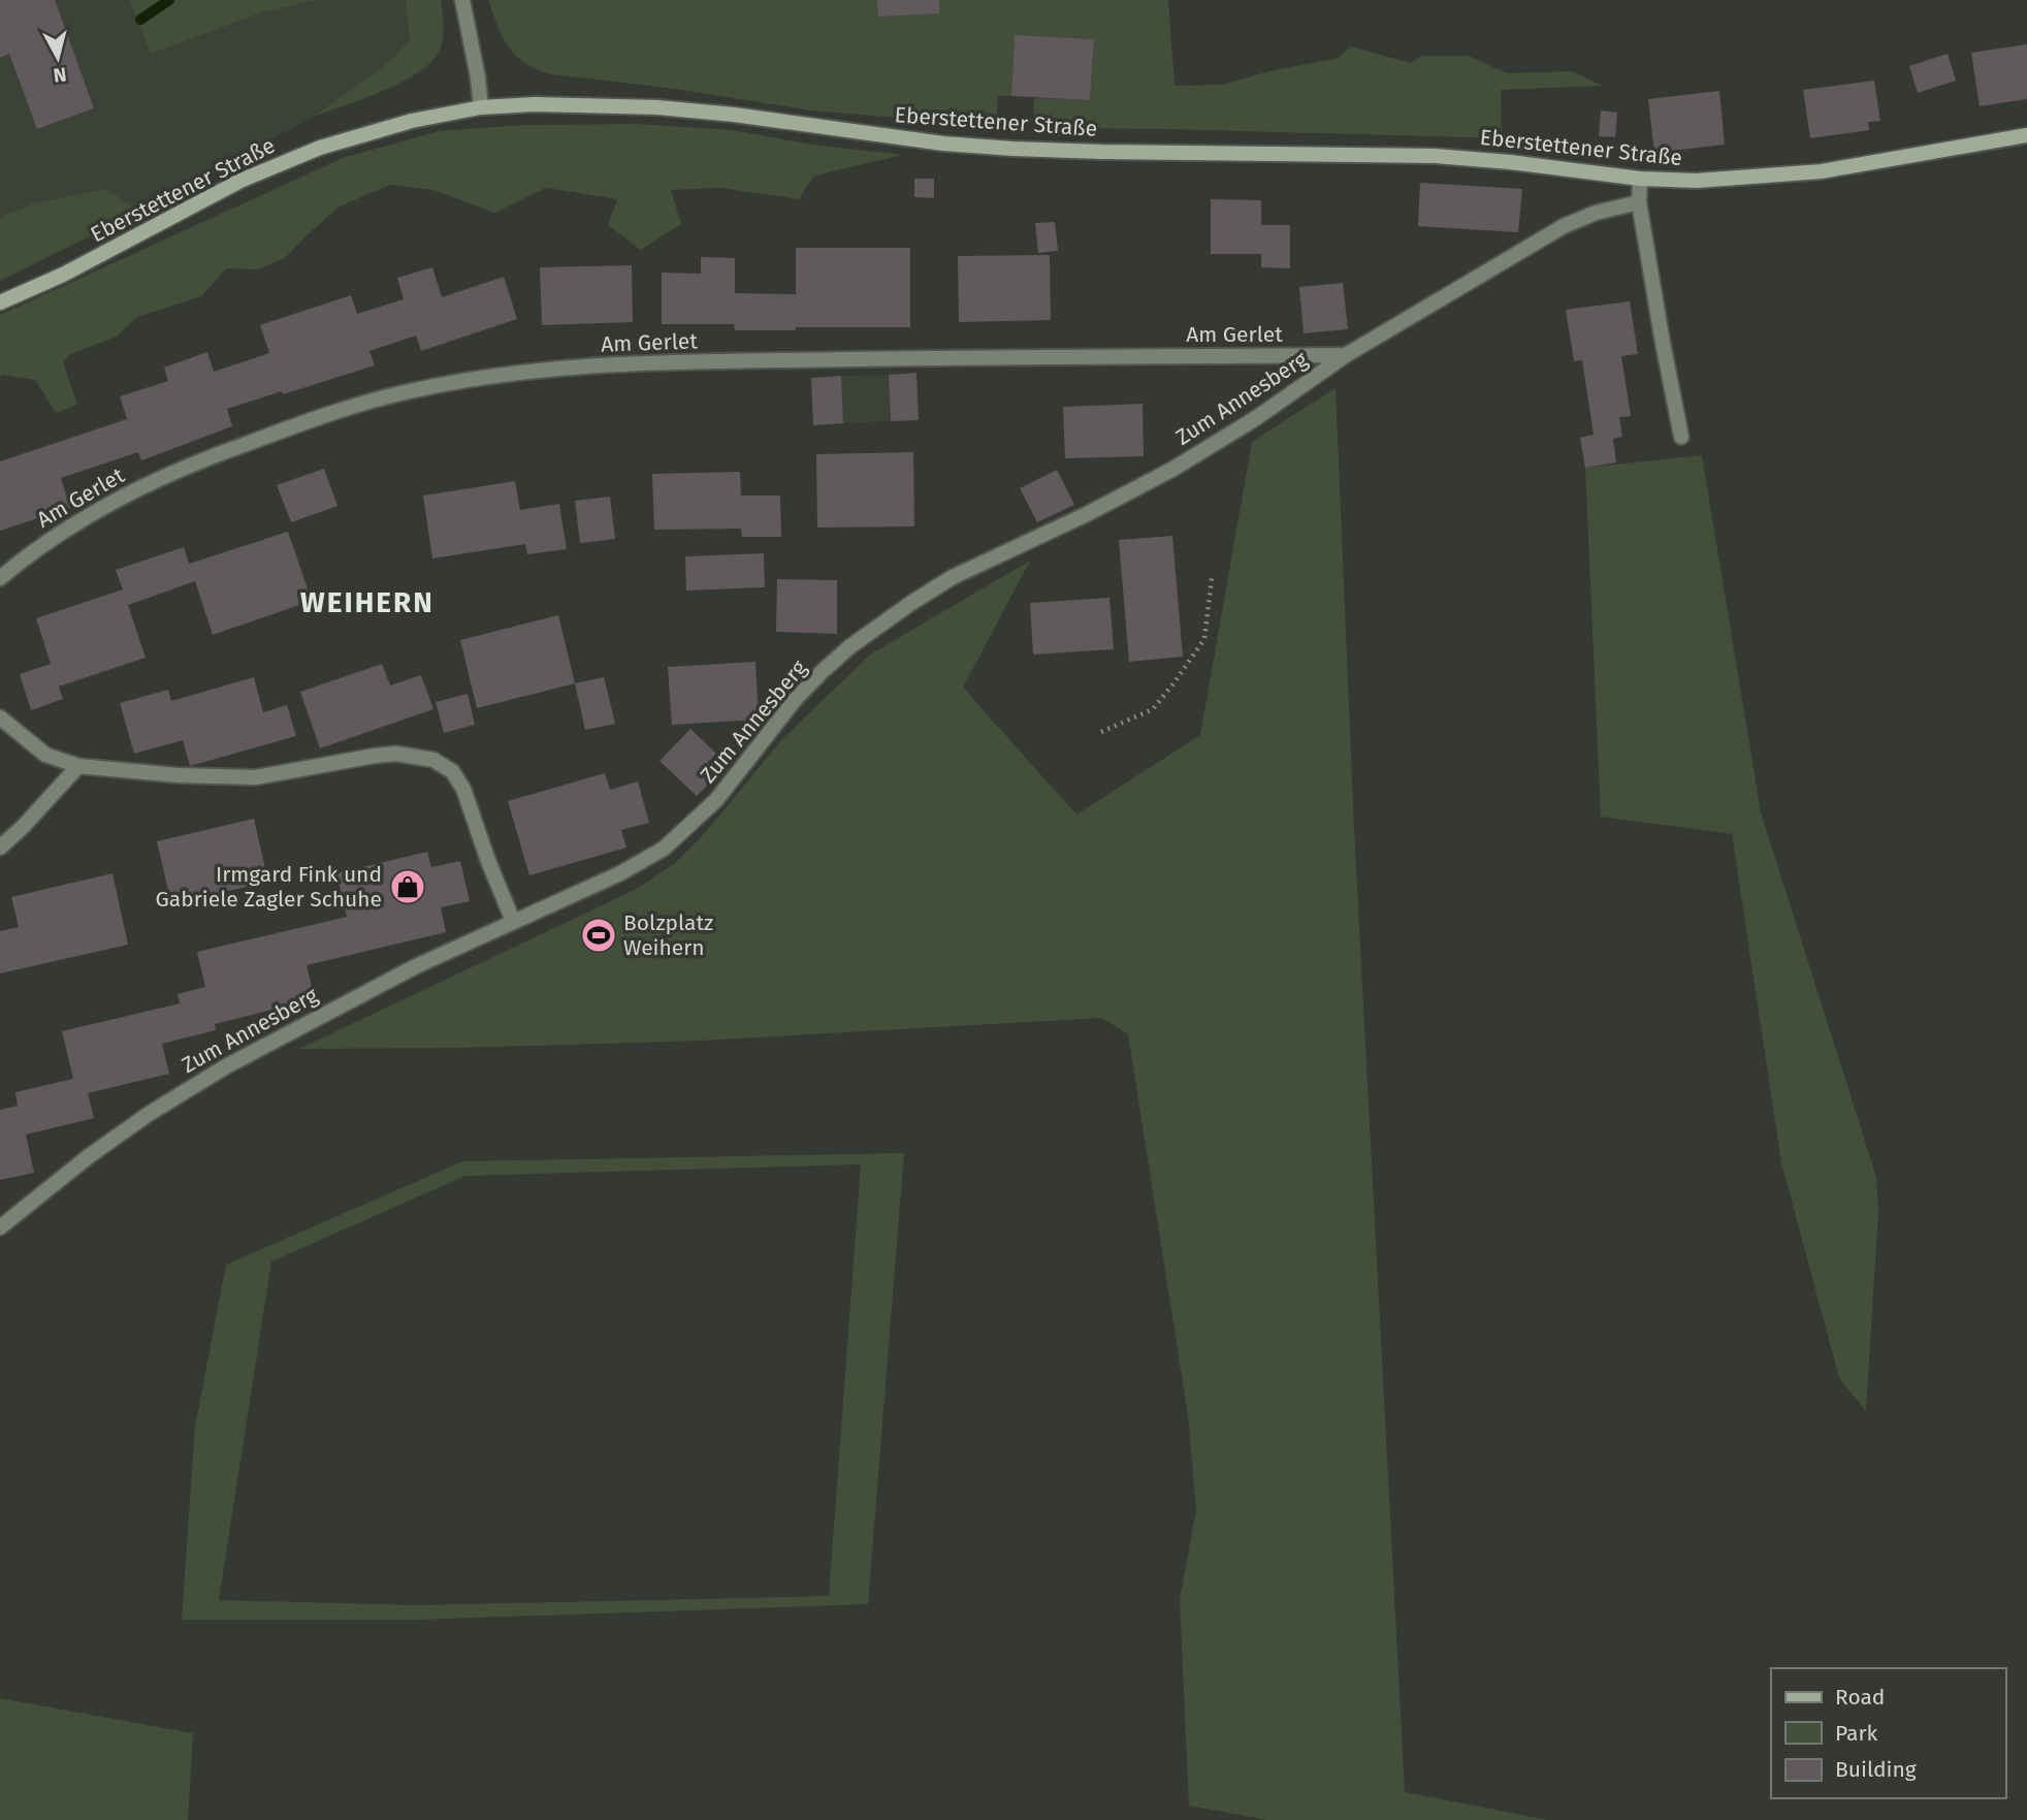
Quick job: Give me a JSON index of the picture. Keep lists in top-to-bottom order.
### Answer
{
  "streets": {
    "main road": ["Eberstettener Straße"],
    "street": ["Am Gerlet", "Zum Annesberg"]
  },
  "crossings": [
    ["Am Gerlet", "Zum Annesberg"]
  ],
  "districts": ["WEIHERN"],
  "places": {
    "shop": ["Irmgard Fink und Gabriele Zagler Schuhe"],
    "sports": ["Bolzplatz Weihern"]
  },
  "legend": ["Road", "Park", "Building"],
  "north": "bottom"
}
